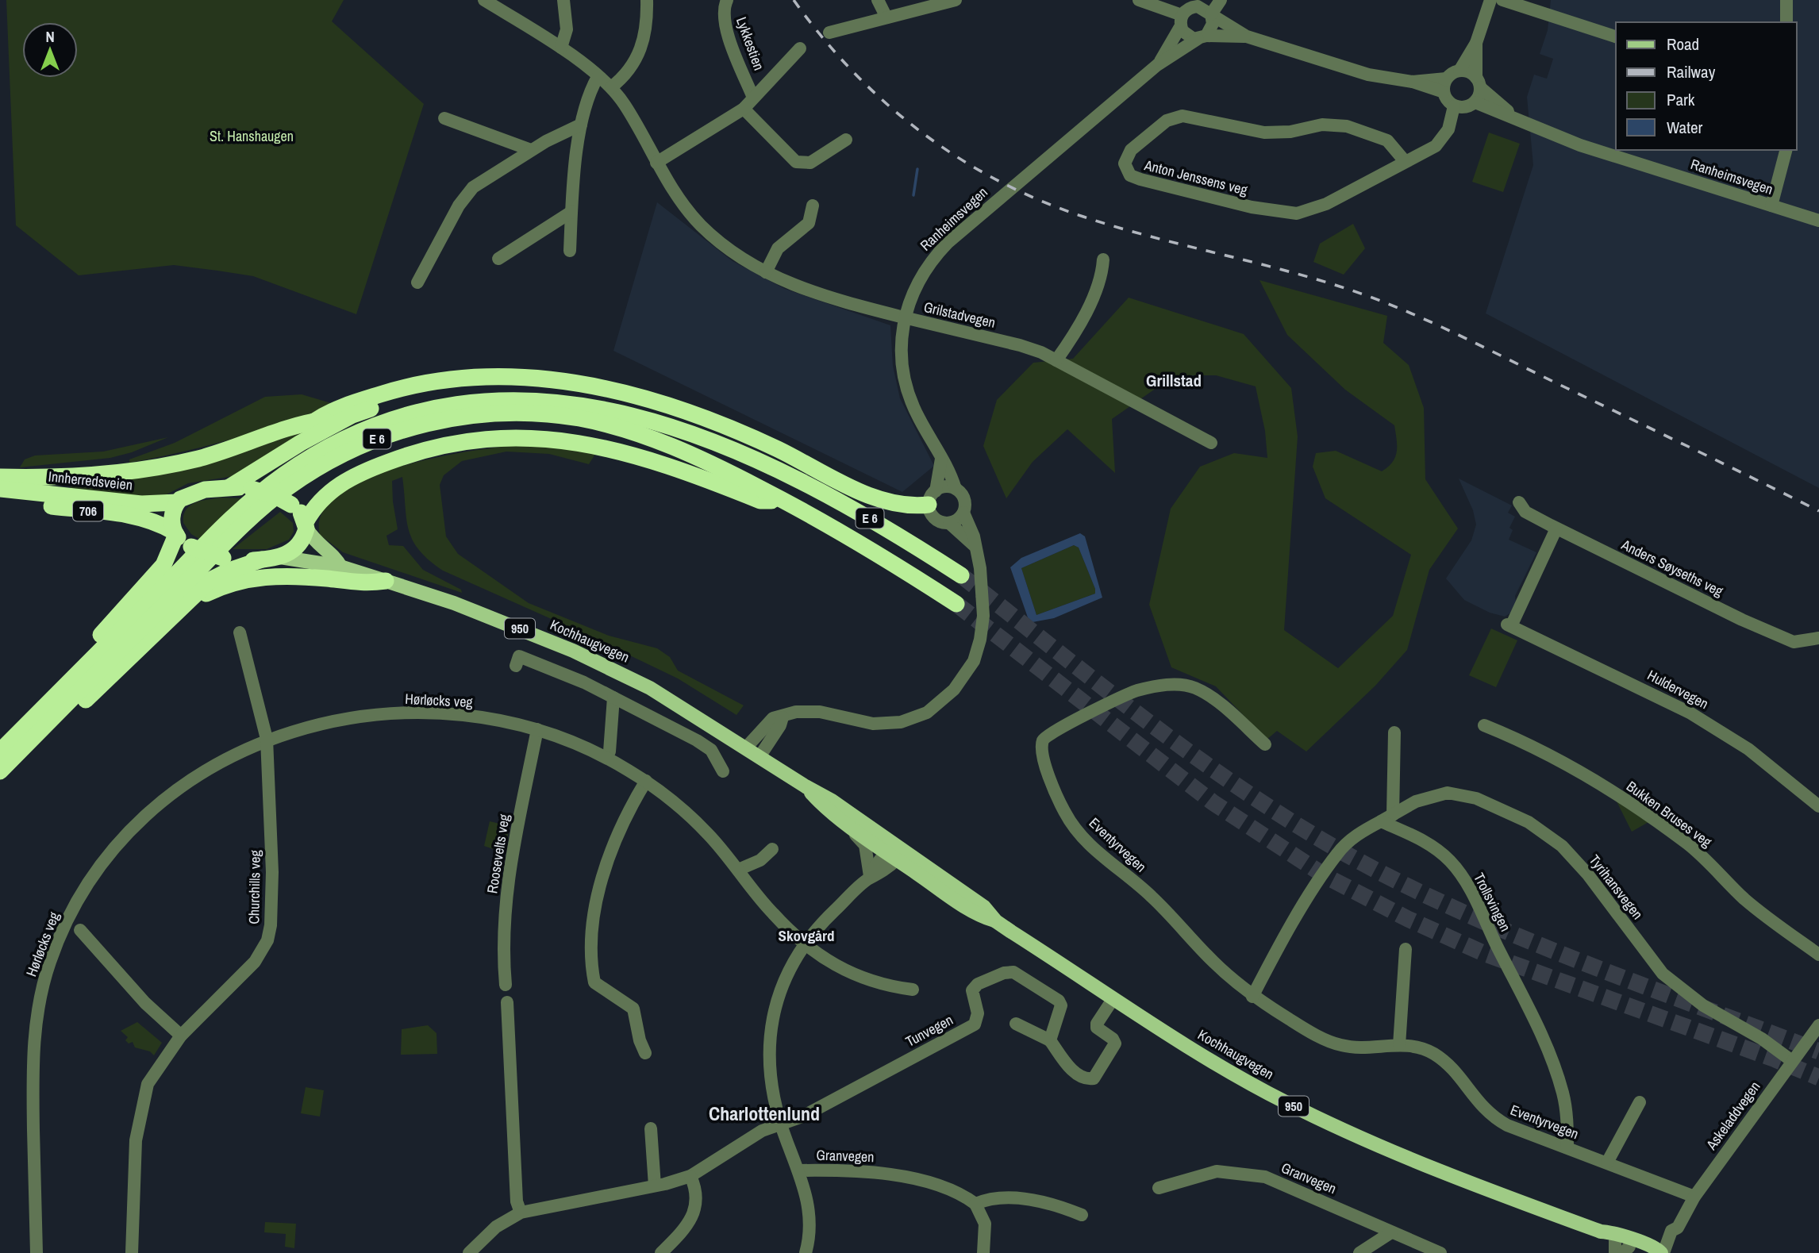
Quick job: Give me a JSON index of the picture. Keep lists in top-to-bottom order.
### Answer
{
  "streets": {
    "highway": ["E 6", "Innherredsveien", "706"],
    "main road": ["950", "Kochhaugvegen"],
    "street": [
      "Lykkestien",
      "Ranheimsvegen",
      "Anton Jenssens veg",
      "Grilstadvegen",
      "Anders Søyseths veg",
      "Huldervegen",
      "Hørløcks veg",
      "Bukken Bruses veg",
      "Eventyrvegen",
      "Roosevelts veg",
      "Churchills veg",
      "Tyrihansvegen",
      "Trollsvingen",
      "Tunvegen",
      "Askeladdvegen",
      "Granvegen"
    ]
  },
  "crossings": [
    ["Ranheimsvegen", "Anton Jenssens veg"],
    ["Ranheimsvegen", "Grilstadvegen"],
    ["Grilstadvegen", "E 6"],
    ["E 6", "Innherredsveien"],
    ["E 6", "706"],
    ["E 6", "Kochhaugvegen"],
    ["Innherredsveien", "706"],
    ["706", "Kochhaugvegen"],
    ["Anders Søyseths veg", "Huldervegen"],
    ["Kochhaugvegen", "Askeladdvegen"],
    ["Hørløcks veg", "Roosevelts veg"],
    ["Hørløcks veg", "Churchills veg"],
    ["Eventyrvegen", "Trollsvingen"],
    ["Eventyrvegen", "Askeladdvegen"],
    ["Tyrihansvegen", "Trollsvingen"],
    ["Tyrihansvegen", "Askeladdvegen"]
  ],
  "districts": ["Grillstad", "Skovgård", "Charlottenlund"],
  "parks": ["St. Hanshaugen"],
  "legend": [
    "Road",
    "Railway",
    "Park",
    "Water"
  ],
  "north": "top"
}
